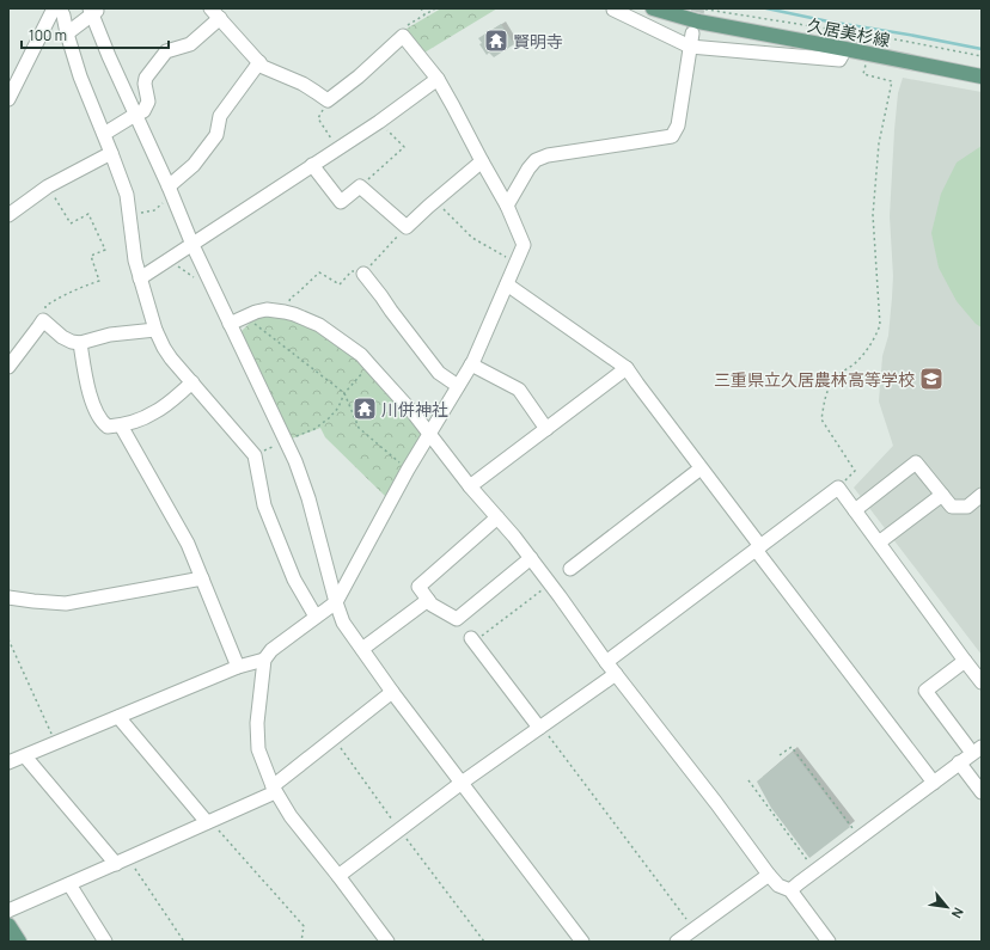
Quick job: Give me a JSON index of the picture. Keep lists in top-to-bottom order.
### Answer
{
  "streets": {
    "main road": ["久居美杉線"]
  },
  "places": {
    "temple": ["賢明寺", "川併神社"],
    "school or university": ["三重県立久居農林高等学校"]
  },
  "scale_bar": "100 m",
  "north": "bottom right"
}
